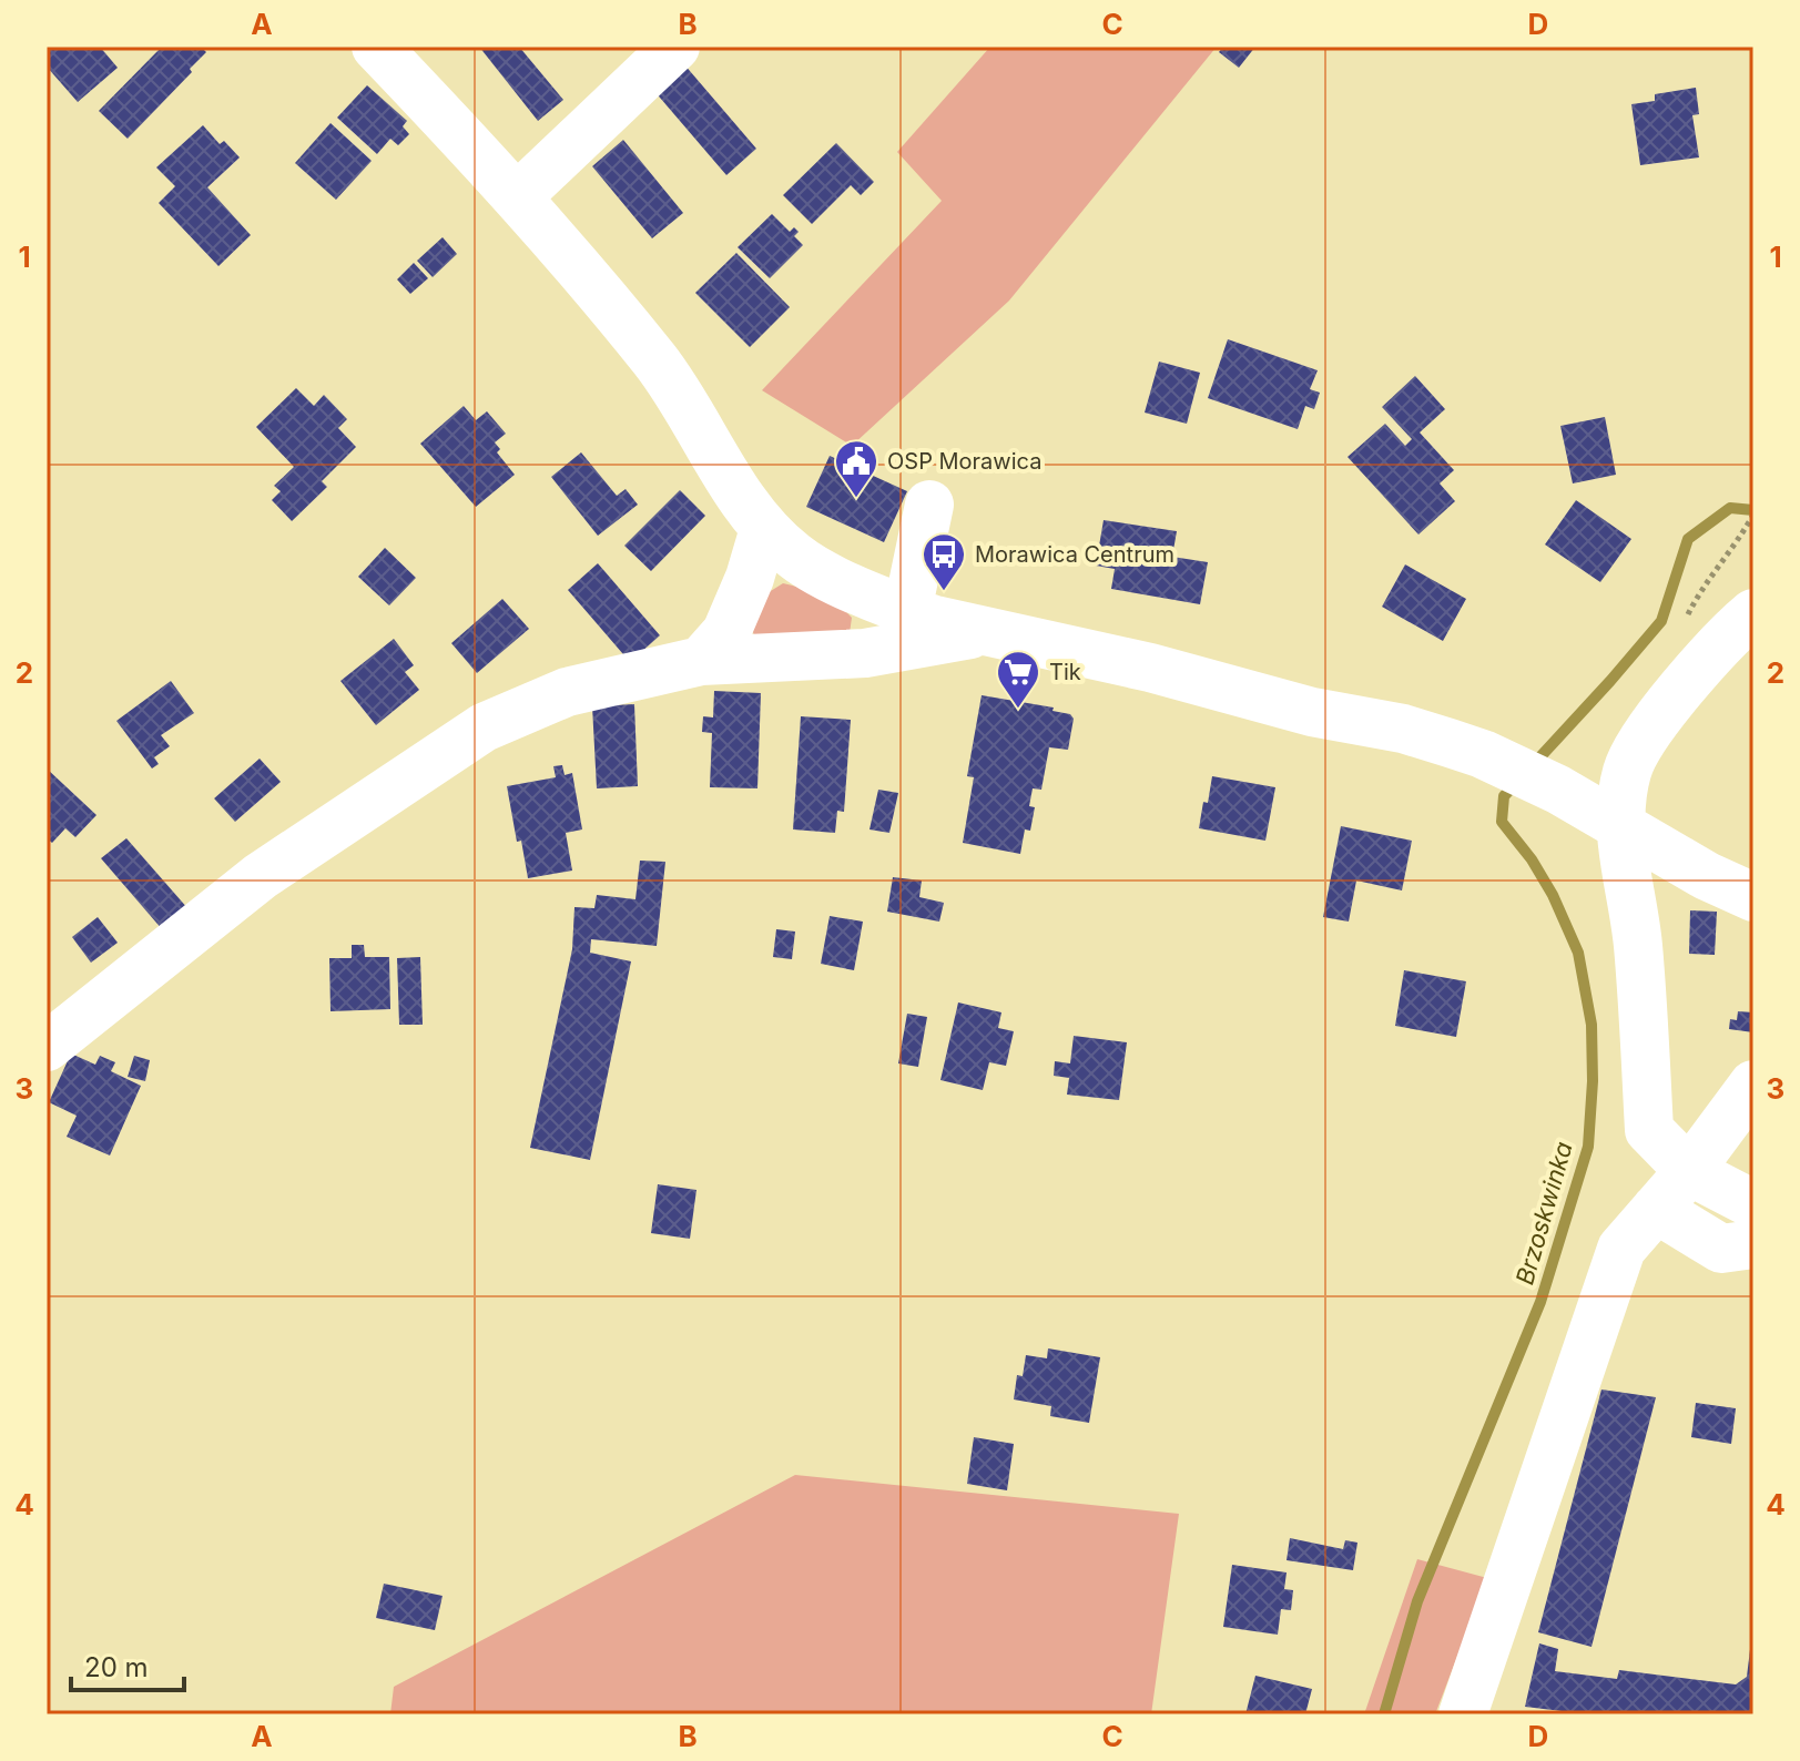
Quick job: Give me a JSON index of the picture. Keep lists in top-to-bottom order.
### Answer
{
  "water": ["Brzoskwinka"],
  "places": {
    "public building": ["OSP Morawica"],
    "bus stop": ["Morawica Centrum"],
    "supermarket": ["Tik"]
  },
  "scale_bar": "20 m",
  "grid": {
    "columns": [
      "A",
      "B",
      "C",
      "D"
    ],
    "rows": [
      "1",
      "2",
      "3",
      "4"
    ]
  }
}
